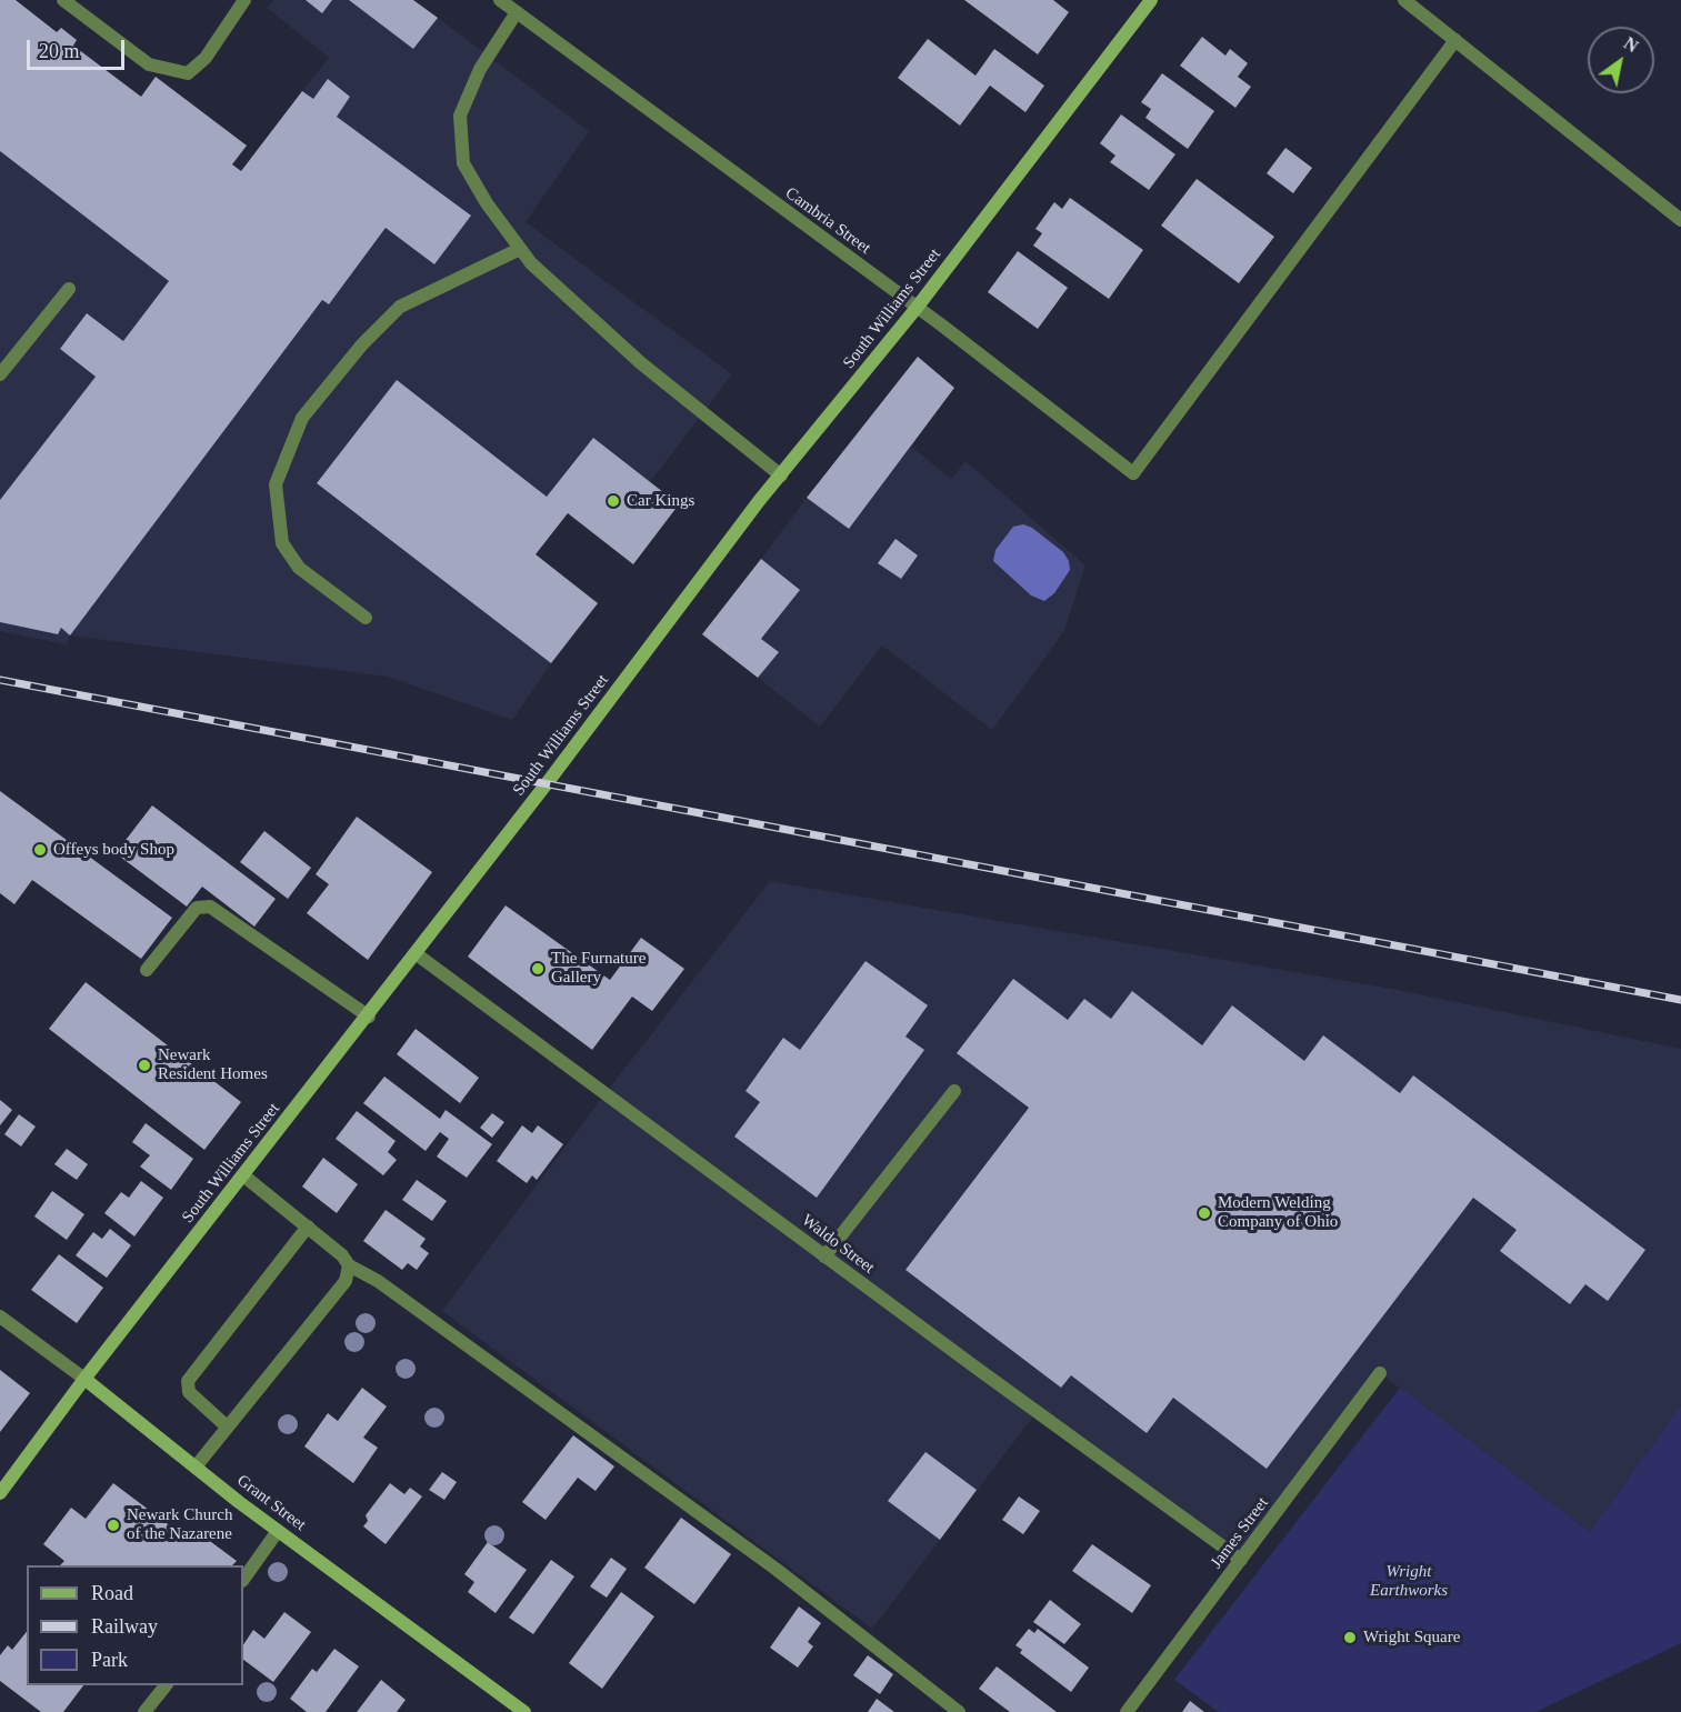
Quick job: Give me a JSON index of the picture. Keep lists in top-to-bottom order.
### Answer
{
  "streets": {
    "street": [
      "Cambria Street",
      "South Williams Street",
      "Waldo Street",
      "Grant Street",
      "James Street"
    ]
  },
  "crossings": [
    ["Cambria Street", "South Williams Street"],
    ["South Williams Street", "Waldo Street"],
    ["South Williams Street", "Grant Street"],
    ["Waldo Street", "James Street"]
  ],
  "parks": ["Wright Earthworks"],
  "places": [
    "Car Kings",
    "Offeys body Shop",
    "The Furnature Gallery",
    "Newark Resident Homes",
    "Modern Welding Company of Ohio",
    "Newark Church of the Nazarene",
    "Wright Square"
  ],
  "legend": ["Road", "Railway", "Park"],
  "scale_bar": "20 m",
  "north": "top right"
}
